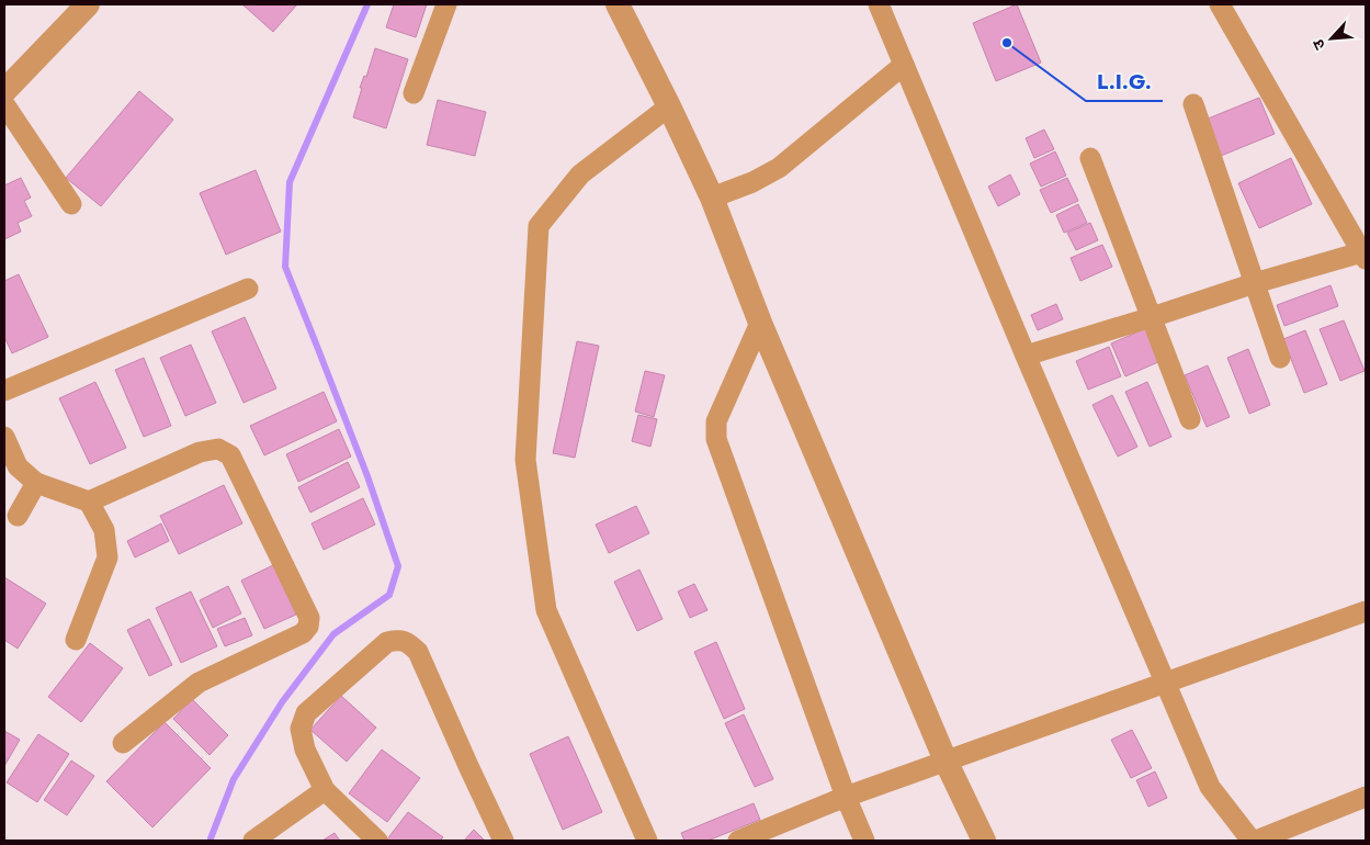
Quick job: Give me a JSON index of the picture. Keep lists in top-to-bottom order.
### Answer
{
  "places": ["L.I.G."],
  "north": "bottom left"
}
